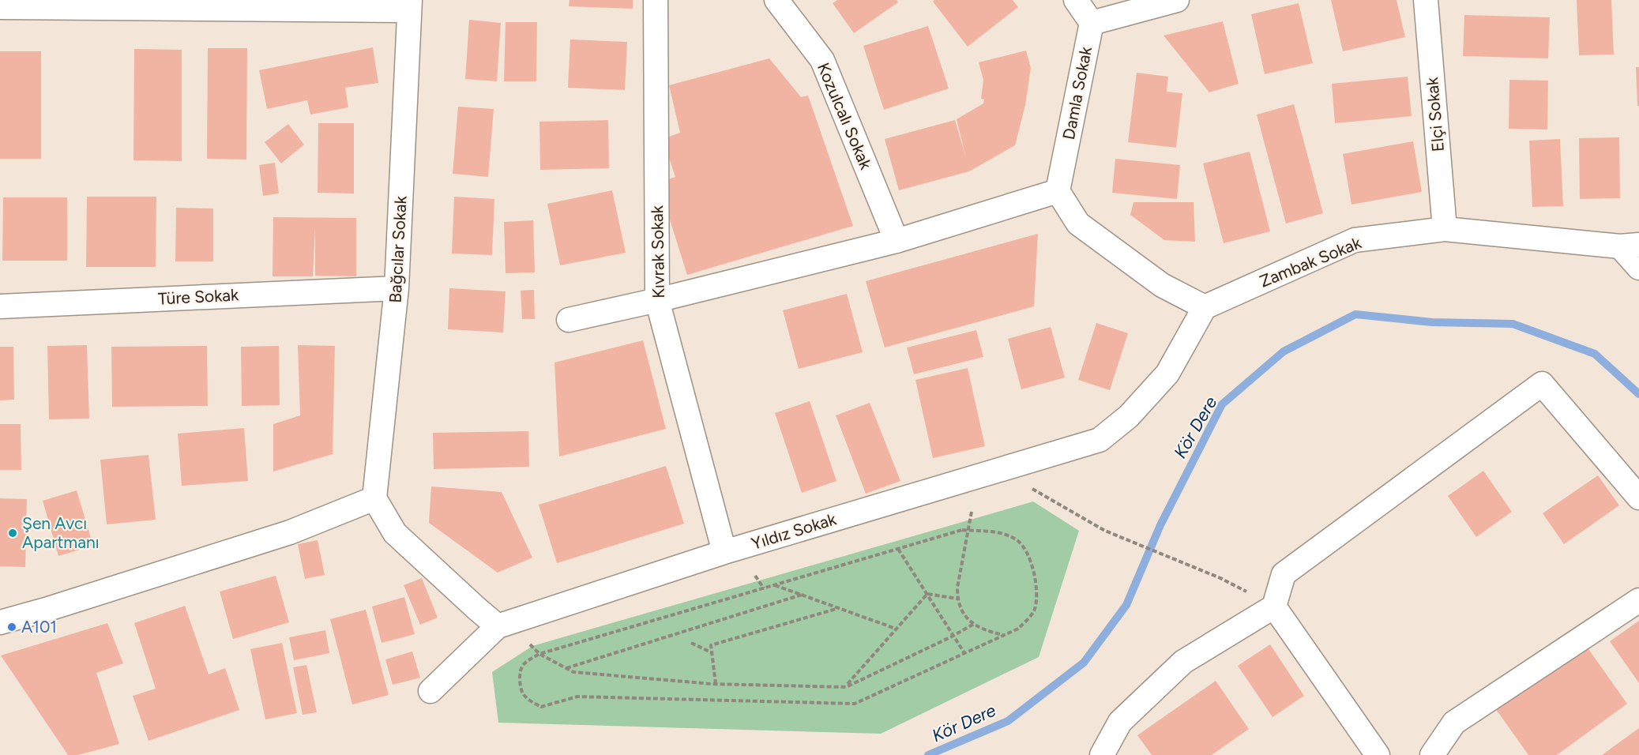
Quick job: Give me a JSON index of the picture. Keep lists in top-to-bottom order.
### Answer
{
  "streets": {
    "street": [
      "Damla Sokak",
      "Elçi Sokak",
      "Kozulcalı Sokak",
      "Bağcılar Sokak",
      "Kıvrak Sokak",
      "Zambak Sokak",
      "Türe Sokak",
      "Yıldız Sokak"
    ]
  },
  "crossings": [
    ["Elçi Sokak", "Zambak Sokak"],
    ["Bağcılar Sokak", "Türe Sokak"],
    ["Kıvrak Sokak", "Yıldız Sokak"],
    ["Zambak Sokak", "Yıldız Sokak"]
  ],
  "water": ["Kör Dere"],
  "places": ["Şen Avcı Apartmanı", "A101"]
}
